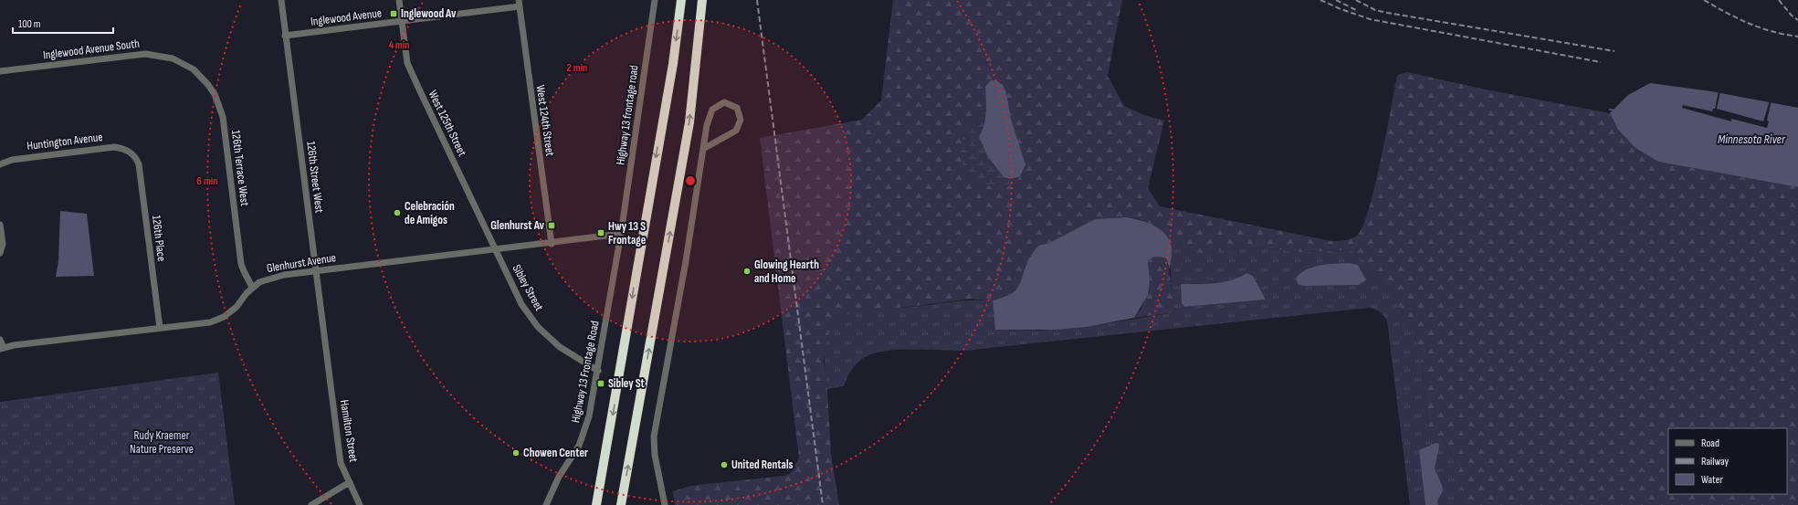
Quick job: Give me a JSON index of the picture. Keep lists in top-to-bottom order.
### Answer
{
  "streets": {
    "street": [
      "Inglewood Avenue",
      "Inglewood Avenue South",
      "Highway 13 frontage road",
      "West 124th Street",
      "West 125th Street",
      "Huntington Avenue",
      "126th Terrace West",
      "126th Street West",
      "126th Place",
      "Glenhurst Avenue",
      "Sibley Street",
      "Highway 13 Frontage Road",
      "Hamilton Street"
    ]
  },
  "crossings": [
    ["Inglewood Avenue", "West 124th Street"],
    ["Inglewood Avenue", "West 125th Street"],
    ["Inglewood Avenue", "126th Street West"],
    ["Inglewood Avenue South", "126th Terrace West"],
    ["Highway 13 frontage road", "Glenhurst Avenue"],
    ["Highway 13 frontage road", "Highway 13 Frontage Road"],
    ["West 124th Street", "Glenhurst Avenue"],
    ["West 125th Street", "Glenhurst Avenue"],
    ["West 125th Street", "Sibley Street"],
    ["Huntington Avenue", "126th Place"],
    ["126th Terrace West", "Glenhurst Avenue"],
    ["126th Street West", "Glenhurst Avenue"],
    ["126th Street West", "Hamilton Street"],
    ["126th Place", "Glenhurst Avenue"],
    ["Glenhurst Avenue", "Sibley Street"],
    ["Glenhurst Avenue", "Highway 13 Frontage Road"],
    ["Sibley Street", "Highway 13 Frontage Road"]
  ],
  "water": ["Minnesota River"],
  "parks": ["Rudy Kraemer Nature Preserve"],
  "places": {
    "transit": [
      "Inglewood Av",
      "Glenhurst Av",
      "Hwy 13 S Frontage",
      "Sibley St"
    ],
    "other": [
      "Celebración de Amigos",
      "Glowing Hearth and Home",
      "Chowen Center",
      "United Rentals"
    ]
  },
  "legend": ["Road", "Railway", "Water"],
  "scale_bar": "100 m",
  "rings": ["4 min", "2 min", "6 min"]
}
